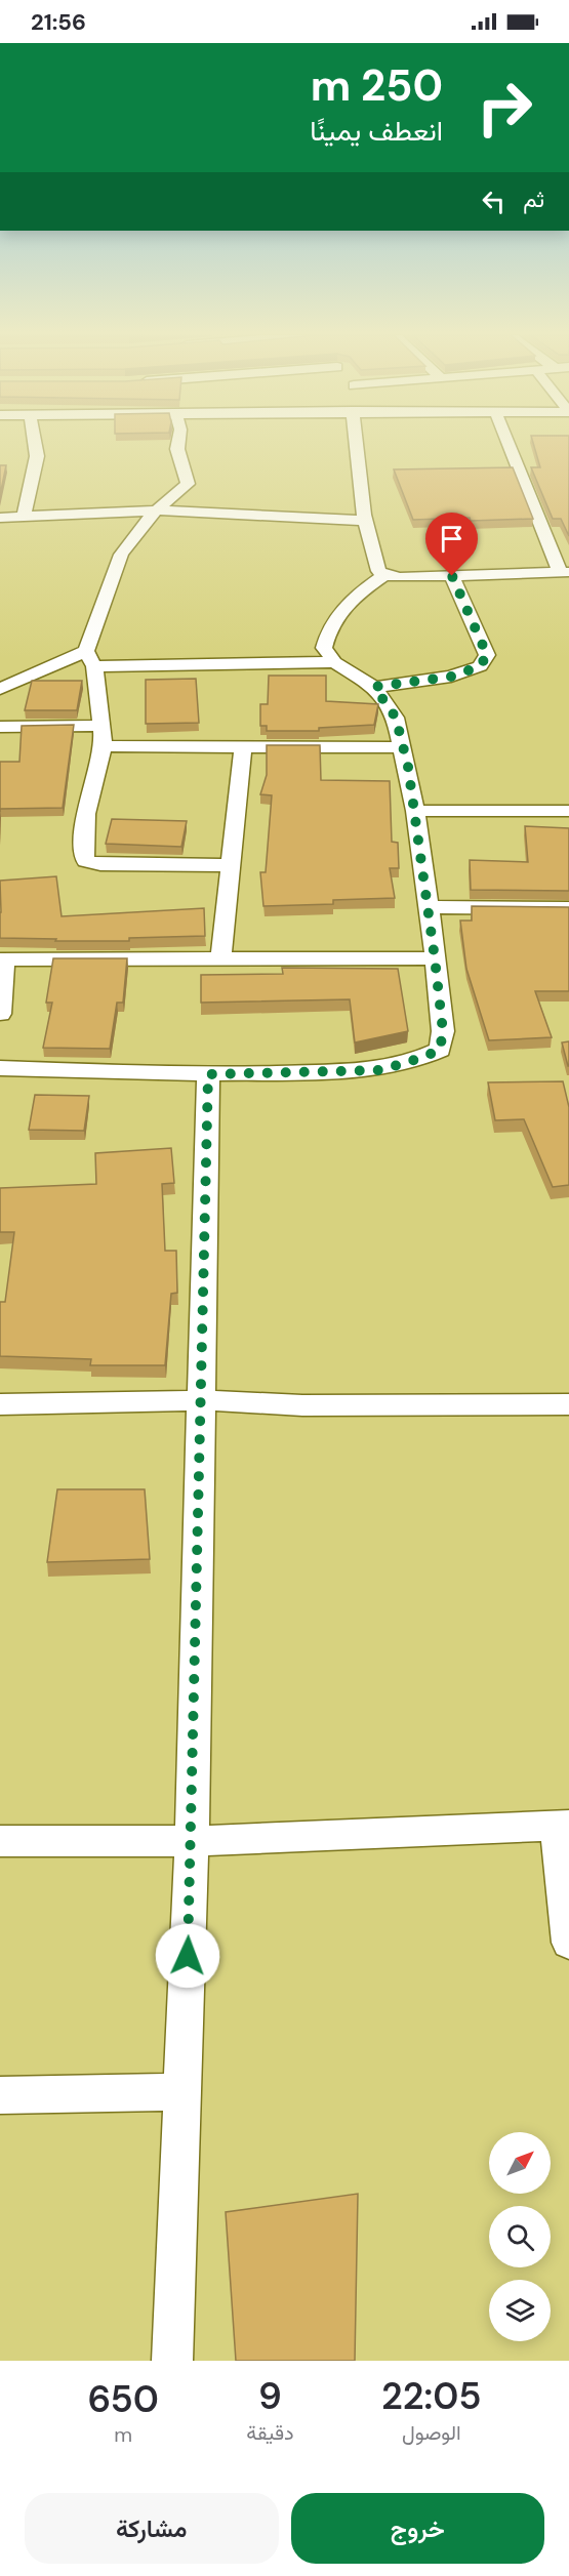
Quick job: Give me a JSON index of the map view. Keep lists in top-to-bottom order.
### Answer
{
  "north": "top right",
  "page": {
    "status": "21:56",
    "turn": ["250 m", "انعطف يمينًا"],
    "then": "ثم",
    "eta": [
      "22:05",
      "الوصول",
      "9",
      "دقيقة",
      "650",
      "m"
    ],
    "buttons": ["خروج", "مشاركة"]
  }
}
